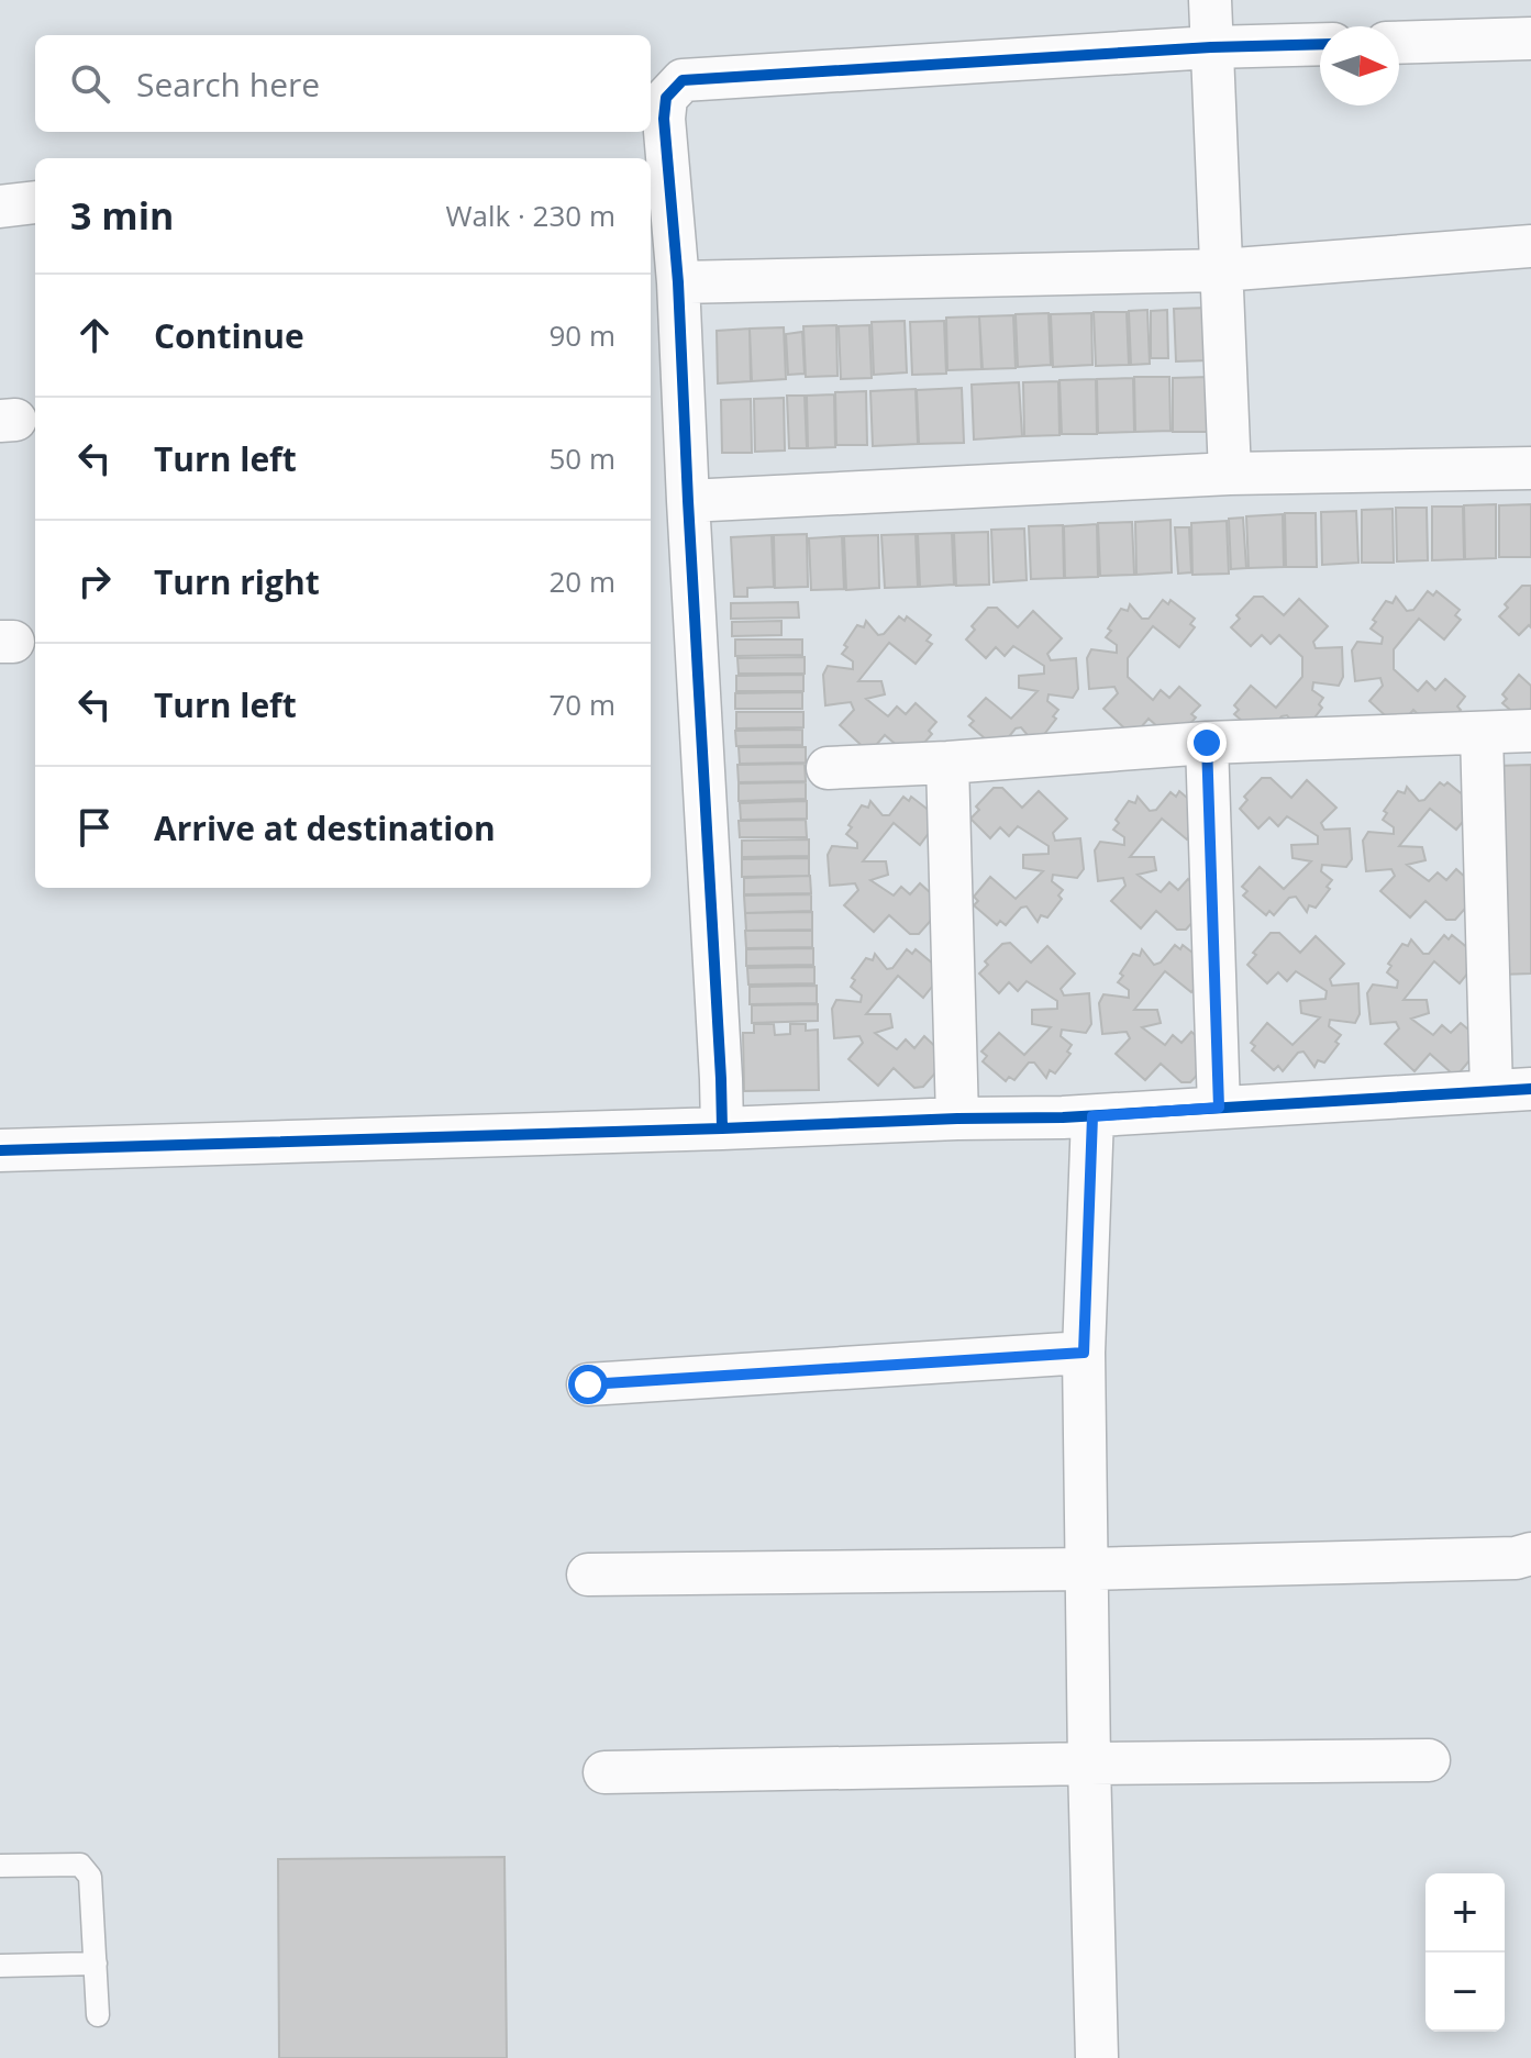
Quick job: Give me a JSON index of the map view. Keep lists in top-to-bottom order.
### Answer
{
  "north": "right",
  "page": {
    "search": "Search here",
    "heading": ["3 min", "Walk · 230 m"],
    "list": [
      ["Continue", "90 m"],
      ["Turn left", "50 m"],
      ["Turn right", "20 m"],
      ["Turn left", "70 m"],
      "Arrive at destination"
    ],
    "map_buttons": ["+", "−"]
  }
}
